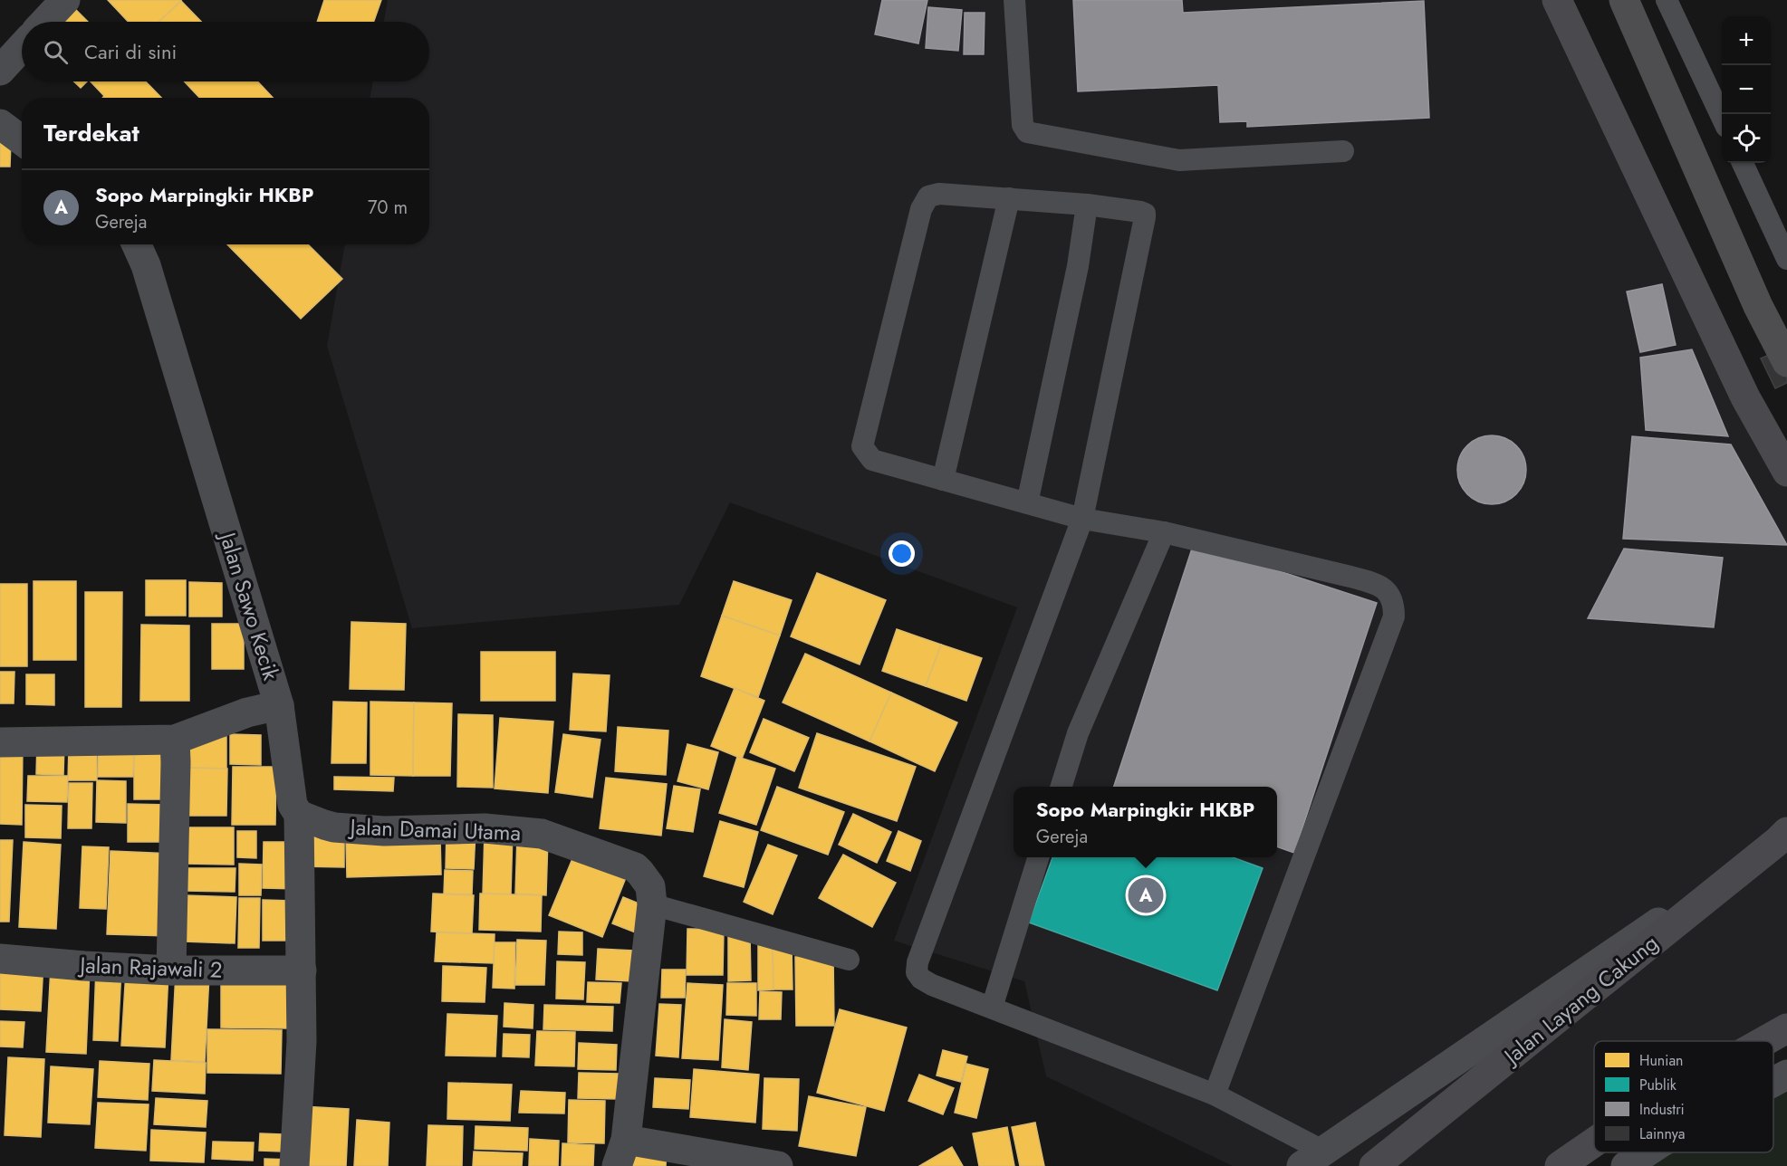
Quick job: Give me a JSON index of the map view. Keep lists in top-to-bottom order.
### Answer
{
  "streets": {
    "street": [
      "Jalan Sawo Kecik",
      "Jalan Damai Utama",
      "Jalan Rajawali 2",
      "Jalan Layang Cakung"
    ]
  },
  "legend": [
    "Hunian",
    "Publik",
    "Industri",
    "Lainnya"
  ],
  "page": {
    "map_buttons": ["+", "−"],
    "search": "Cari di sini",
    "heading": "Terdekat",
    "list": [
      {
        "mark": "A",
        "name": "Sopo Marpingkir HKBP",
        "note": "Gereja",
        "value": "70 m"
      }
    ],
    "popup": ["Sopo Marpingkir HKBP", "Gereja"],
    "pins": "A"
  }
}
